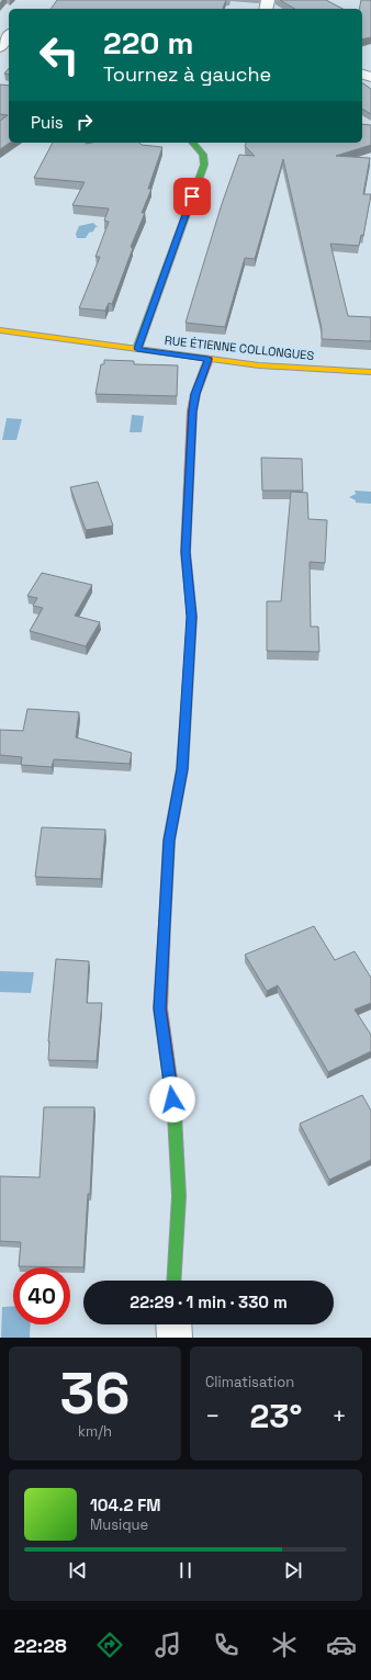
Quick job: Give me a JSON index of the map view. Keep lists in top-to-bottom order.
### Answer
{
  "streets": {
    "street": ["RUE ÉTIENNE COLLONGUES"]
  },
  "page": {
    "turn": ["220 m", "Tournez à gauche"],
    "then": "Puis",
    "limit": "40",
    "trip": "22:29 · 1 min · 330 m",
    "tile": [
      ["36", "km/h"],
      "Climatisation"
    ],
    "heat": ["−", "23°", "+"],
    "song": ["104.2 FM", "Musique"],
    "tabs": "22:28"
  }
}
